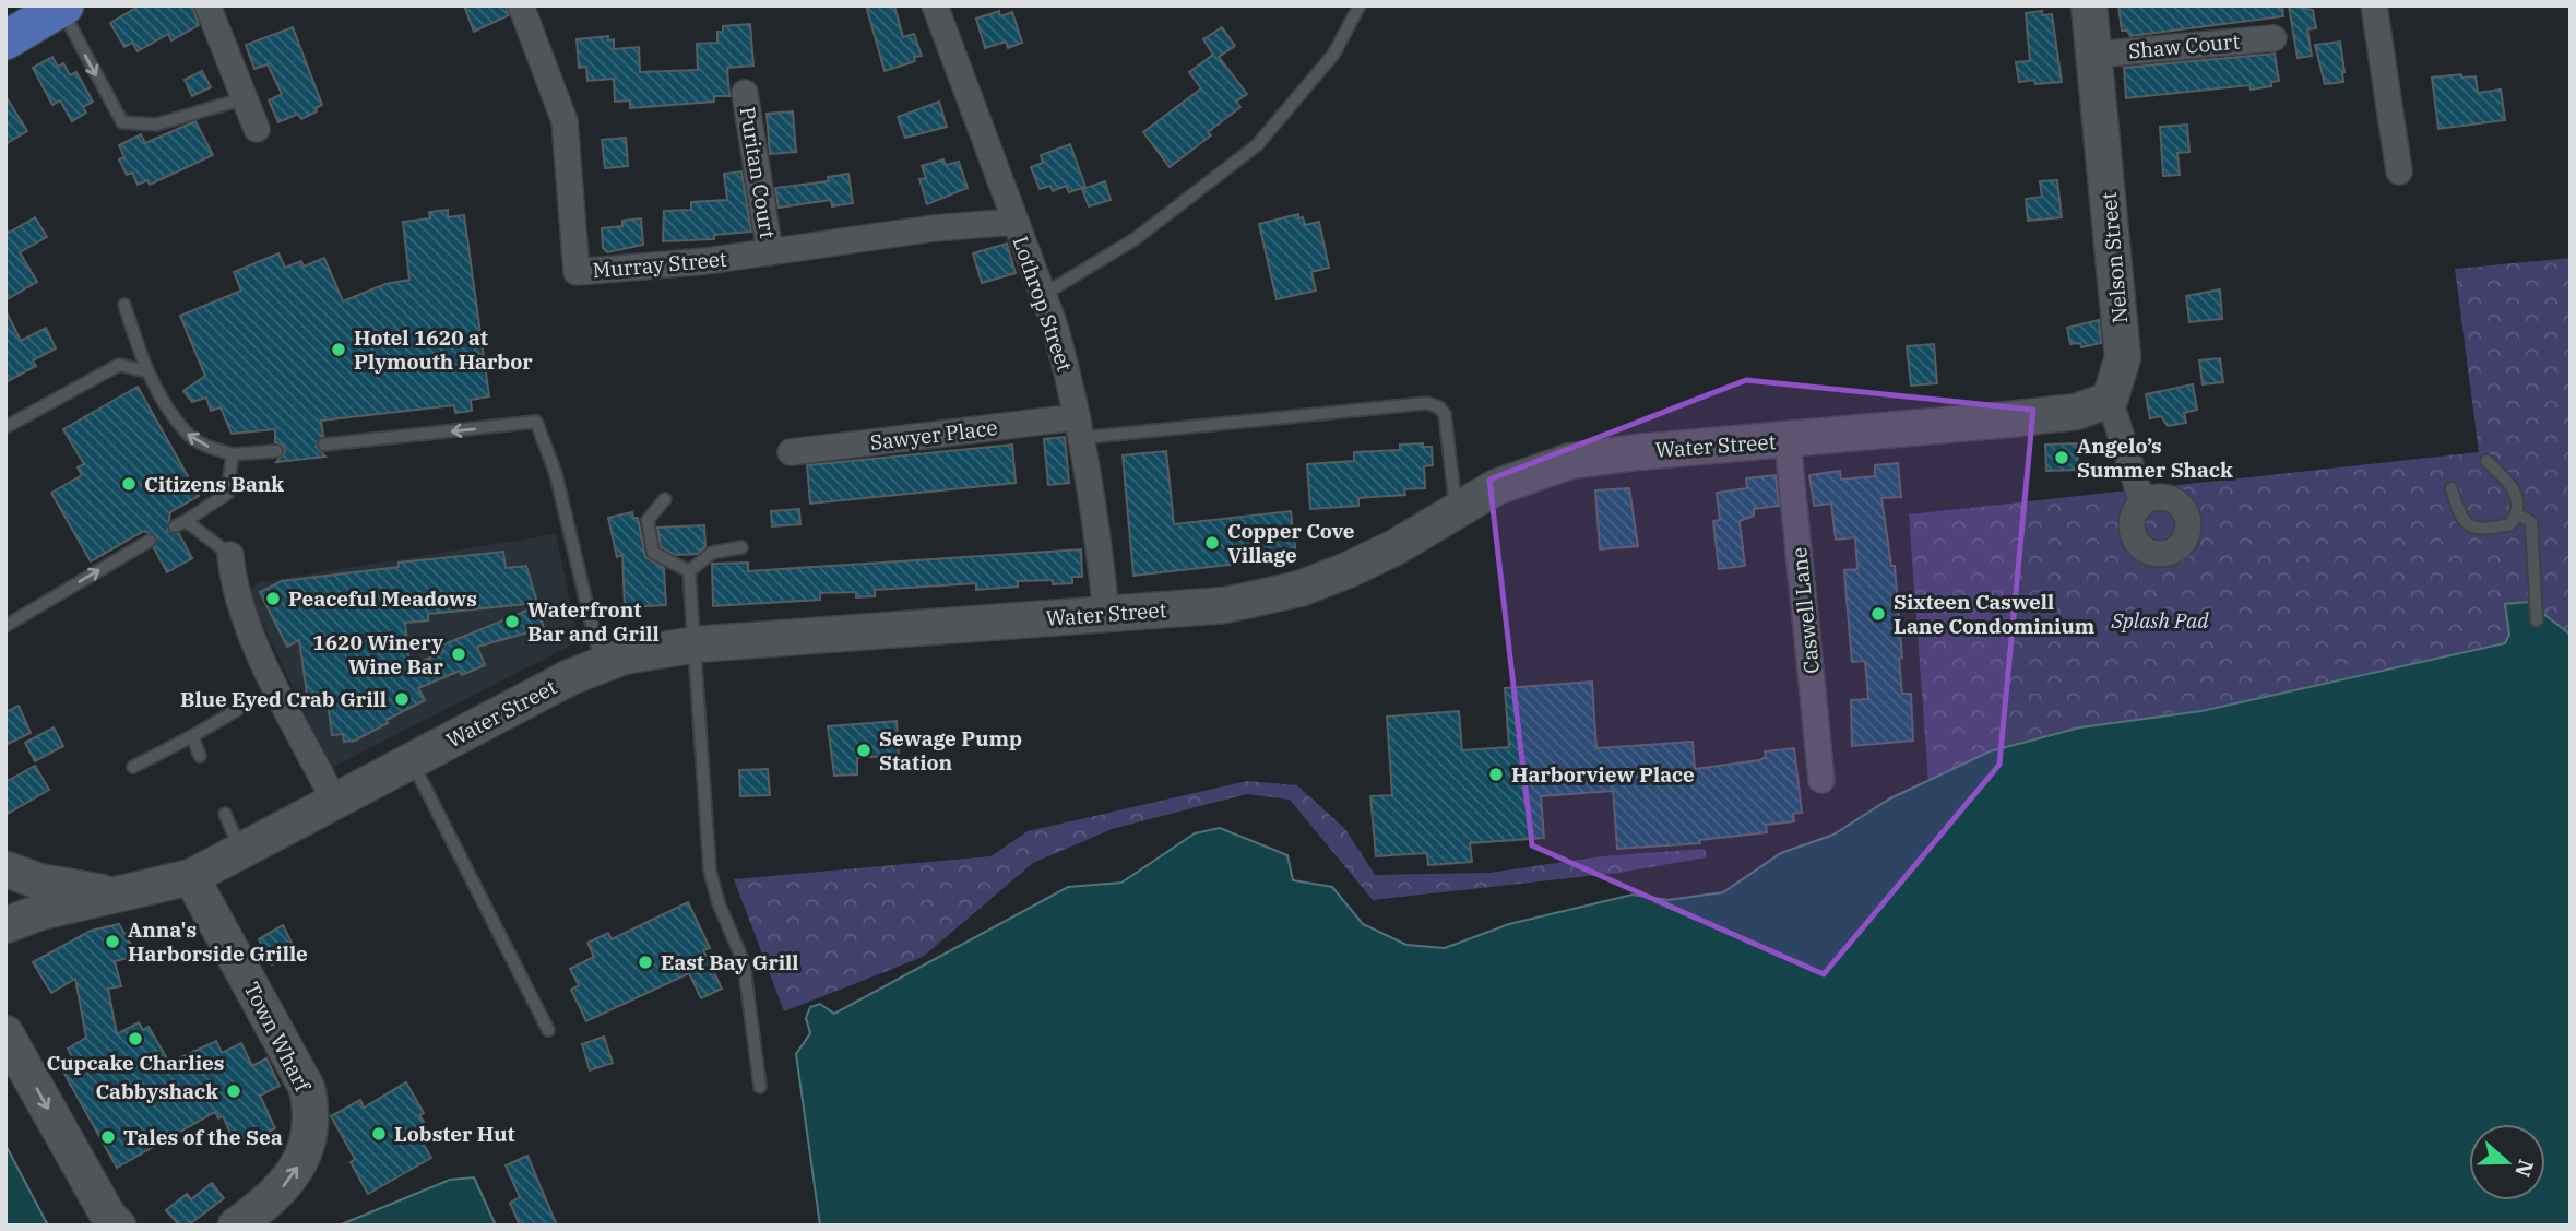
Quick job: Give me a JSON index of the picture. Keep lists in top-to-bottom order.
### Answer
{
  "streets": {
    "main road": ["Nelson Street", "Water Street", "Town Wharf"],
    "street": [
      "Shaw Court",
      "Puritan Court",
      "Murray Street",
      "Lothrop Street",
      "Sawyer Place",
      "Caswell Lane"
    ]
  },
  "crossings": [
    ["Shaw Court", "Nelson Street"],
    ["Puritan Court", "Murray Street"],
    ["Nelson Street", "Water Street"],
    ["Murray Street", "Lothrop Street"],
    ["Lothrop Street", "Sawyer Place"],
    ["Lothrop Street", "Water Street"],
    ["Water Street", "Caswell Lane"],
    ["Water Street", "Town Wharf"]
  ],
  "one_way": ["Town Wharf"],
  "parks": ["Splash Pad"],
  "places": [
    "Hotel 1620 at Plymouth Harbor",
    "Angelo’s Summer Shack",
    "Citizens Bank",
    "Copper Cove Village",
    "Peaceful Meadows",
    "Sixteen Caswell Lane Condominium",
    "Waterfront Bar and Grill",
    "1620 Winery Wine Bar",
    "Blue Eyed Crab Grill",
    "Sewage Pump Station",
    "Harborview Place",
    "Anna's Harborside Grille",
    "East Bay Grill",
    "Cupcake Charlies",
    "Cabbyshack",
    "Lobster Hut",
    "Tales of the Sea"
  ],
  "north": "right"
}
